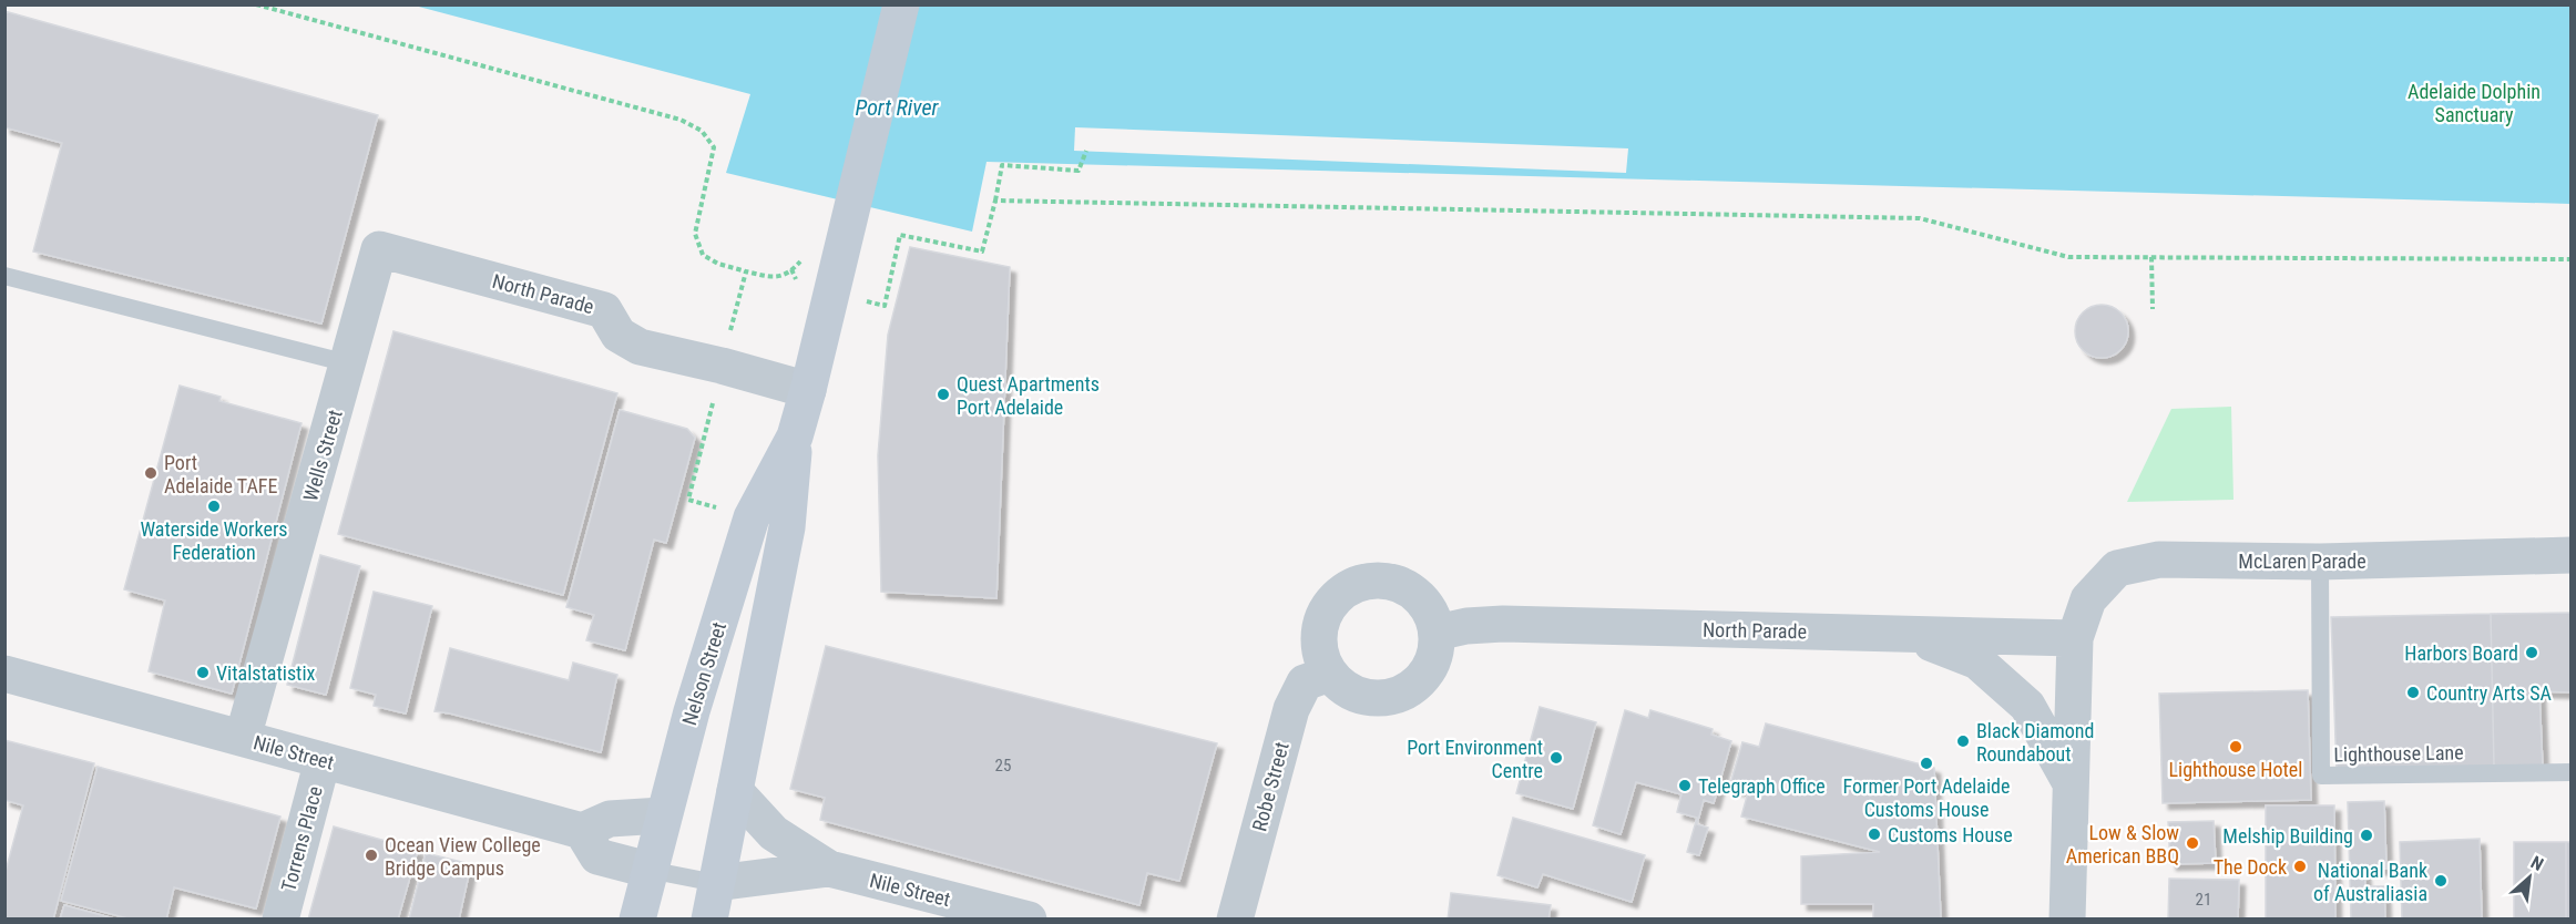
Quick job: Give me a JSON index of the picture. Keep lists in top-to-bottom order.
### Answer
{
  "streets": {
    "main road": ["Nelson Street"],
    "street": [
      "North Parade",
      "Wells Street",
      "McLaren Parade",
      "Nile Street",
      "Robe Street",
      "Torrens Place"
    ],
    "lane": ["Lighthouse Lane"]
  },
  "crossings": [
    ["North Parade", "Wells Street"],
    ["North Parade", "McLaren Parade"],
    ["North Parade", "Nelson Street"],
    ["North Parade", "Robe Street"],
    ["Wells Street", "Nile Street"],
    ["McLaren Parade", "Lighthouse Lane"],
    ["Nelson Street", "Nile Street"],
    ["Nile Street", "Torrens Place"]
  ],
  "water": ["Port River"],
  "parks": ["Adelaide Dolphin Sanctuary"],
  "places": [
    "Quest Apartments Port Adelaide",
    "Port Adelaide TAFE",
    "Waterside Workers Federation",
    "Harbors Board",
    "Vitalstatistix",
    "Country Arts SA",
    "Black Diamond Roundabout",
    "Lighthouse Hotel",
    "Port Environment Centre",
    "Former Port Adelaide Customs House",
    "Telegraph Office",
    "Customs House",
    "Melship Building",
    "Low & Slow American BBQ",
    "Ocean View College Bridge Campus",
    "The Dock",
    "National Bank of Australiasia"
  ],
  "house_numbers": ["25", "21"],
  "north": "top right"
}
